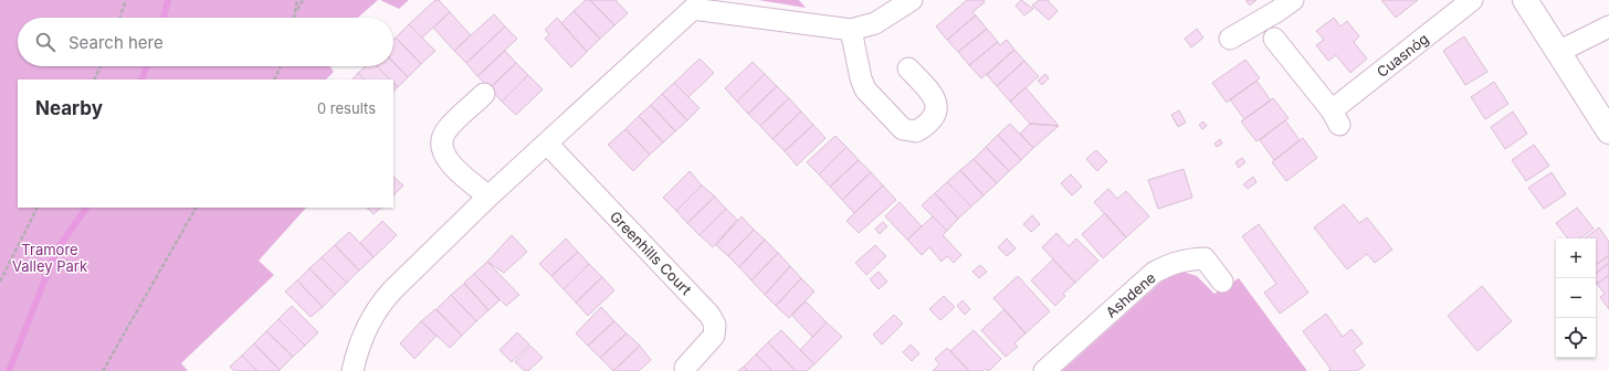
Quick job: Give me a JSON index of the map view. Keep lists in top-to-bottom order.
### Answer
{
  "streets": {
    "street": ["Cuasnóg", "Greenhills Court", "Ashdene"]
  },
  "parks": ["Tramore Valley Park"],
  "page": {
    "search": "Search here",
    "heading": ["Nearby", "0 results"],
    "map_buttons": ["+", "−"]
  }
}
